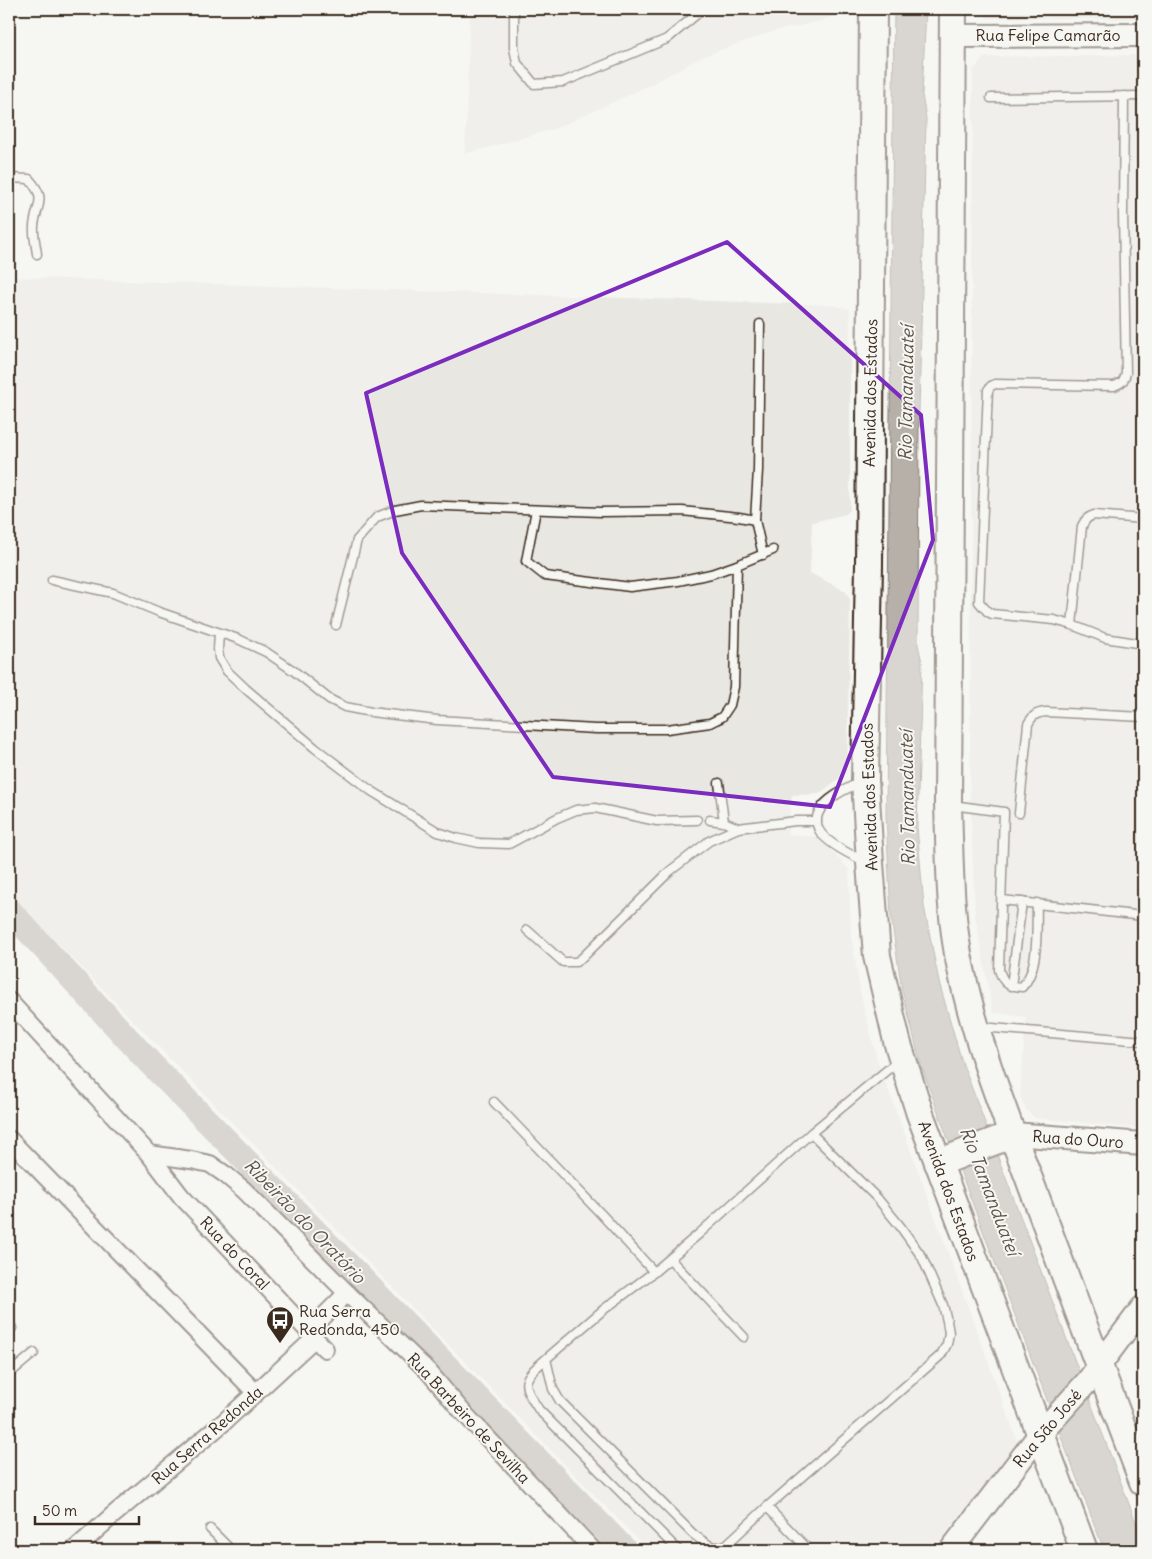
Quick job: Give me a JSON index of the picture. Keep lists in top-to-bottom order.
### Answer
{
  "streets": {
    "highway": ["Avenida dos Estados"],
    "main road": ["Rua Felipe Camarão", "Rua do Ouro", "Rua São José"],
    "street": ["Rua do Coral", "Rua Barbeiro de Sevilha", "Rua Serra Redonda"]
  },
  "crossings": [
    ["Avenida dos Estados", "Rua São José"],
    ["Rua do Coral", "Rua Barbeiro de Sevilha"],
    ["Rua do Coral", "Rua Serra Redonda"],
    ["Rua Barbeiro de Sevilha", "Rua Serra Redonda"]
  ],
  "water": ["Rio Tamanduateí", "Ribeirão do Oratório"],
  "places": {
    "bus stop": ["Rua Serra Redonda, 450"]
  },
  "scale_bar": "50 m"
}
